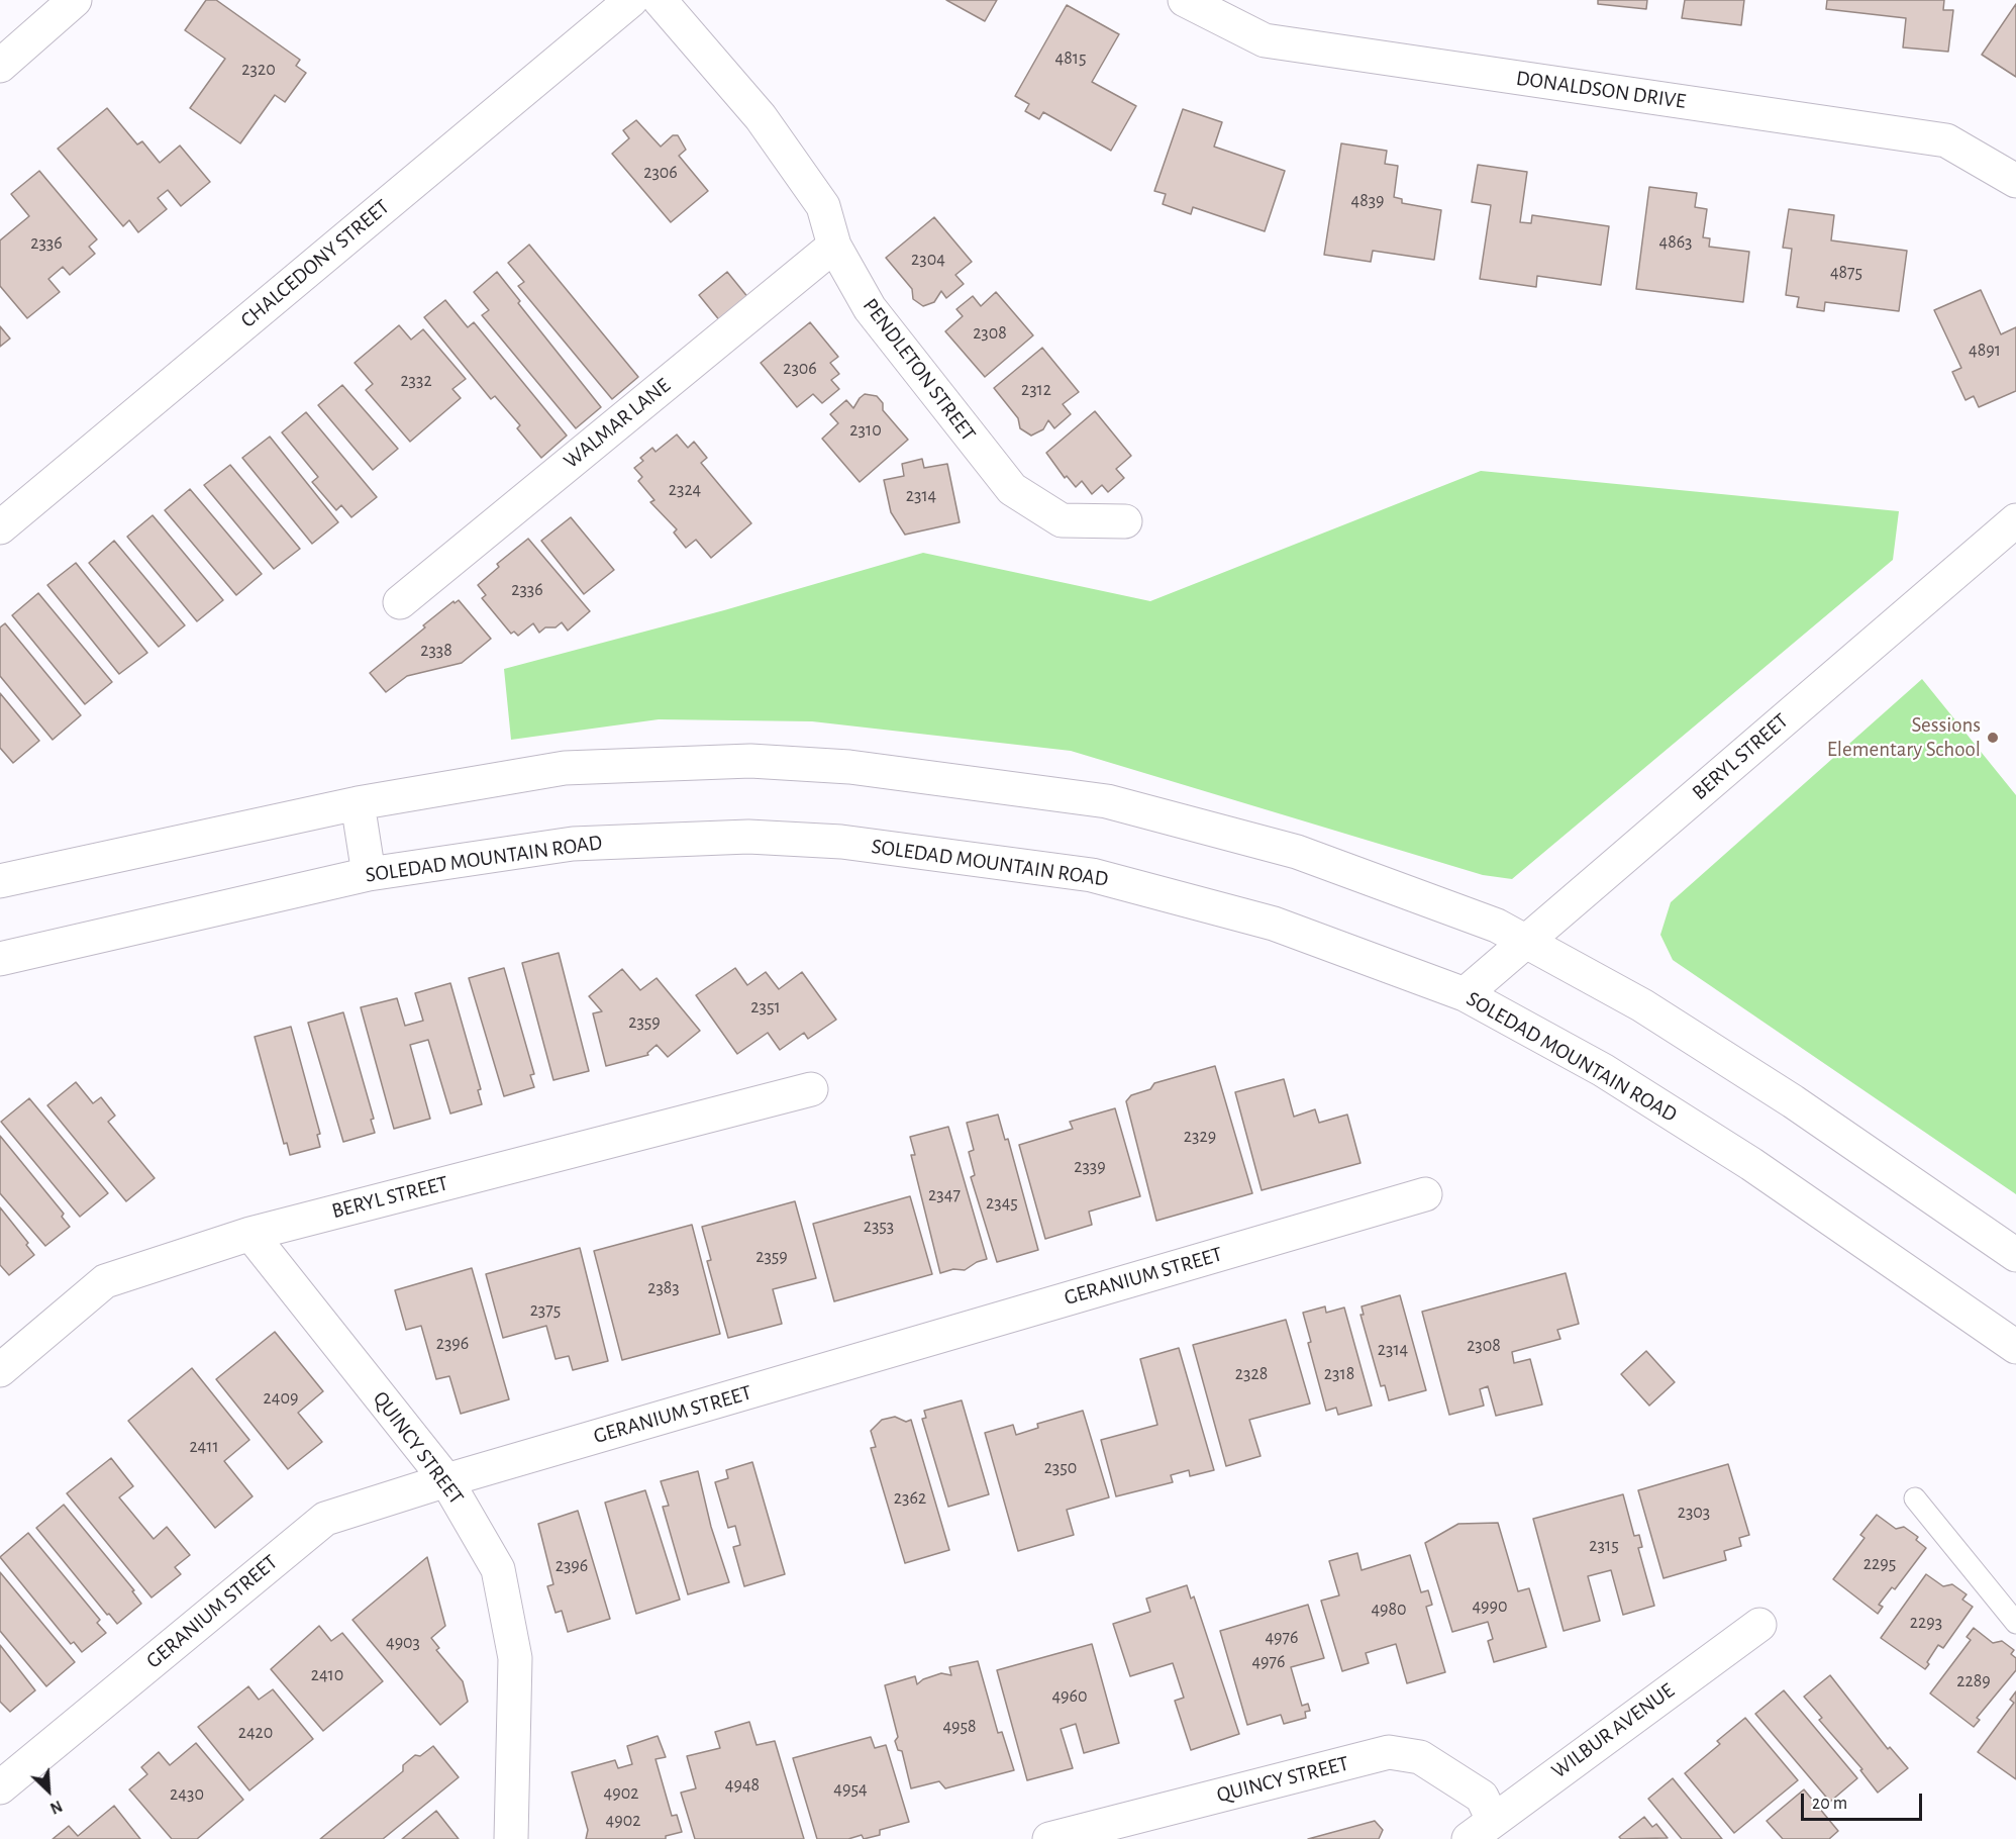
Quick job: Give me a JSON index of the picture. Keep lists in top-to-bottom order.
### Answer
{
  "streets": {
    "street": [
      "DONALDSON DRIVE",
      "CHALCEDONY STREET",
      "PENDLETON STREET",
      "WALMAR LANE",
      "BERYL STREET",
      "SOLEDAD MOUNTAIN ROAD",
      "GERANIUM STREET",
      "QUINCY STREET",
      "WILBUR AVENUE"
    ]
  },
  "crossings": [
    ["PENDLETON STREET", "WALMAR LANE"],
    ["BERYL STREET", "SOLEDAD MOUNTAIN ROAD"],
    ["BERYL STREET", "QUINCY STREET"],
    ["GERANIUM STREET", "QUINCY STREET"],
    ["QUINCY STREET", "WILBUR AVENUE"]
  ],
  "places": ["Sessions Elementary School"],
  "house_numbers": [
    "4815",
    "2320",
    "2306",
    "4839",
    "4863",
    "2336",
    "2304",
    "4875",
    "2308",
    "4891",
    "2306",
    "2332",
    "2312",
    "2310",
    "2324",
    "2314",
    "2336",
    "2338",
    "2351",
    "2359",
    "2329",
    "2339",
    "2347",
    "2345",
    "2353",
    "2359",
    "2383",
    "2375",
    "2396",
    "2308",
    "2314",
    "2328",
    "2318",
    "2409",
    "2411",
    "2350",
    "2362",
    "2303",
    "2315",
    "2295",
    "2396",
    "4990",
    "4980",
    "2293",
    "4976",
    "4903",
    "4976",
    "2410",
    "2289",
    "4960",
    "4958",
    "2420",
    "4948",
    "4954",
    "4902",
    "2430",
    "4902"
  ],
  "scale_bar": "20 m",
  "north": "bottom right"
}
